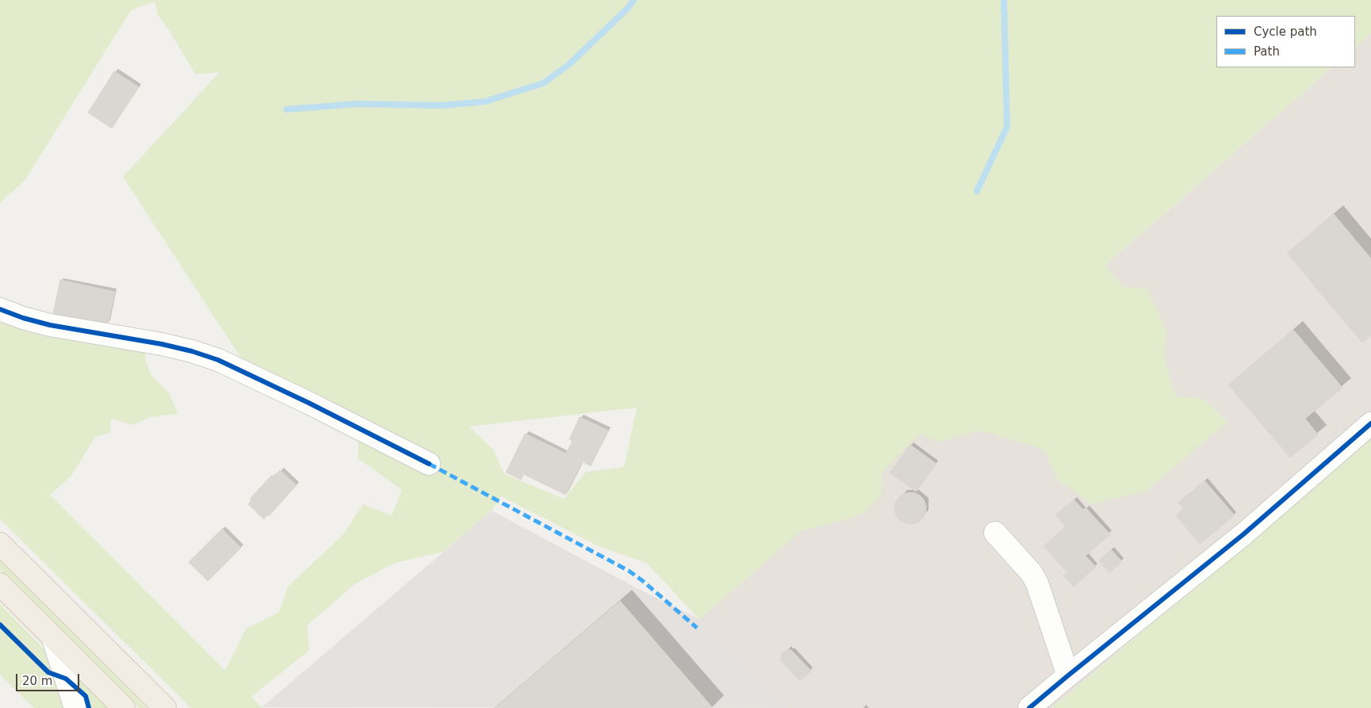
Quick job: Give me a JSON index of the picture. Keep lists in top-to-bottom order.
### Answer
{
  "legend": ["Cycle path", "Path"],
  "scale_bar": "20 m"
}
